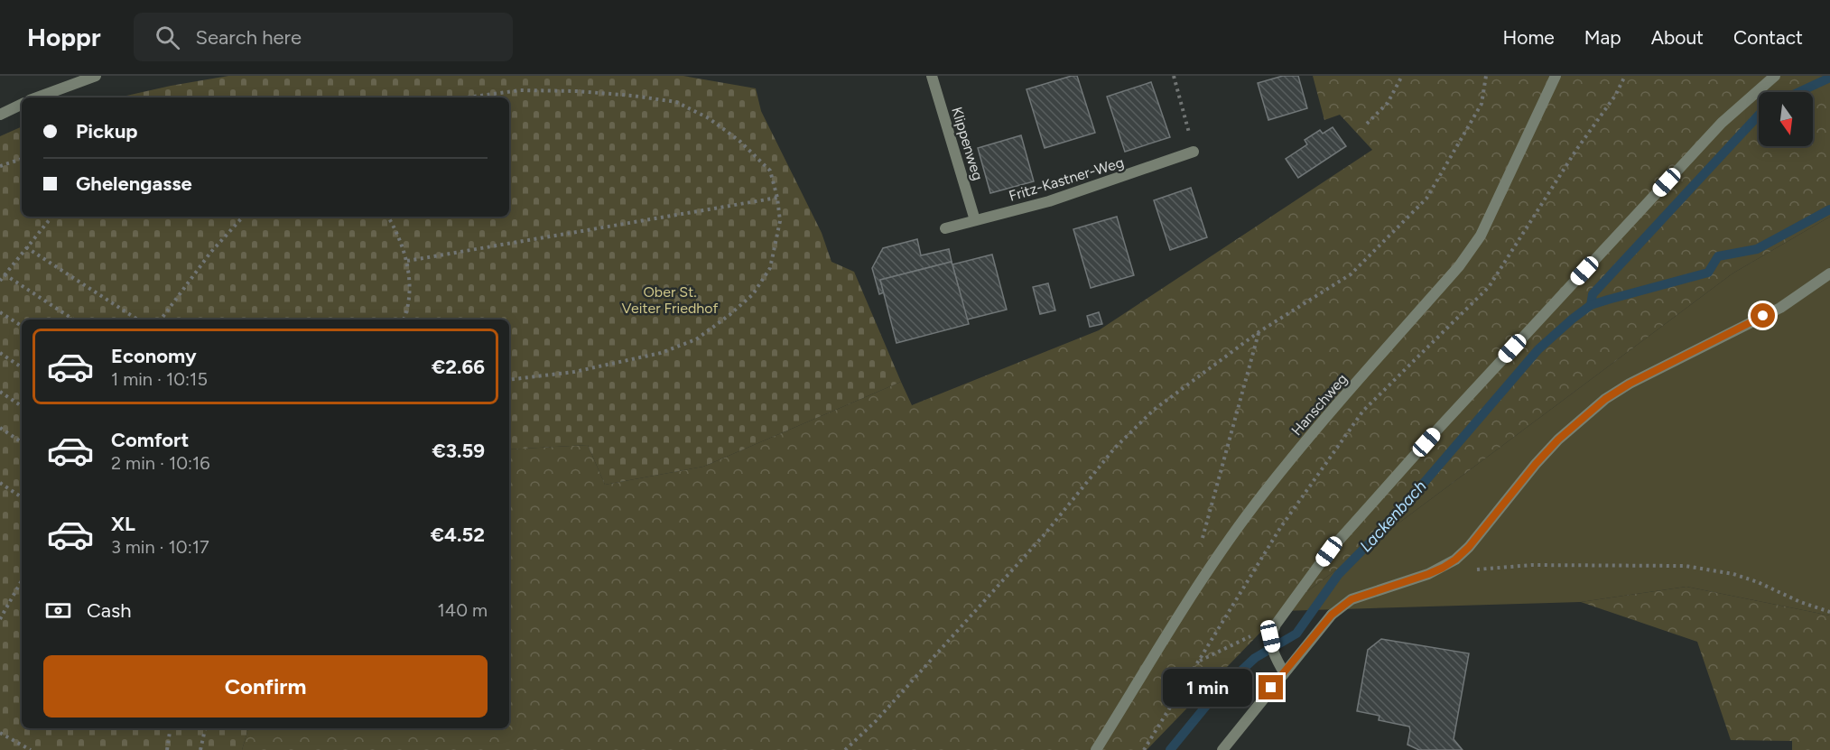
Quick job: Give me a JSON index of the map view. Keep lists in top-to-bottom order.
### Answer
{
  "streets": {
    "street": ["Klippenweg", "Fritz-Kastner-Weg", "Hanschweg"]
  },
  "crossings": [
    ["Klippenweg", "Fritz-Kastner-Weg"]
  ],
  "water": ["Lackenbach"],
  "parks": ["Ober St. Veiter Friedhof"],
  "north": "bottom",
  "page": {
    "header": "Hoppr",
    "search": "Search here",
    "nav": [
      "Home",
      "Map",
      "About",
      "Contact"
    ],
    "banner": ["Pickup", "Ghelengasse"],
    "list": [
      {
        "name": "Economy",
        "note": "1 min · 10:15",
        "value": "€2.66"
      },
      {
        "name": "Comfort",
        "note": "2 min · 10:16",
        "value": "€3.59"
      },
      {
        "name": "XL",
        "note": "3 min · 10:17",
        "value": "€4.52"
      }
    ],
    "pay": ["Cash", "140 m"],
    "buttons": "Confirm",
    "bubble": "1 min"
  }
}
